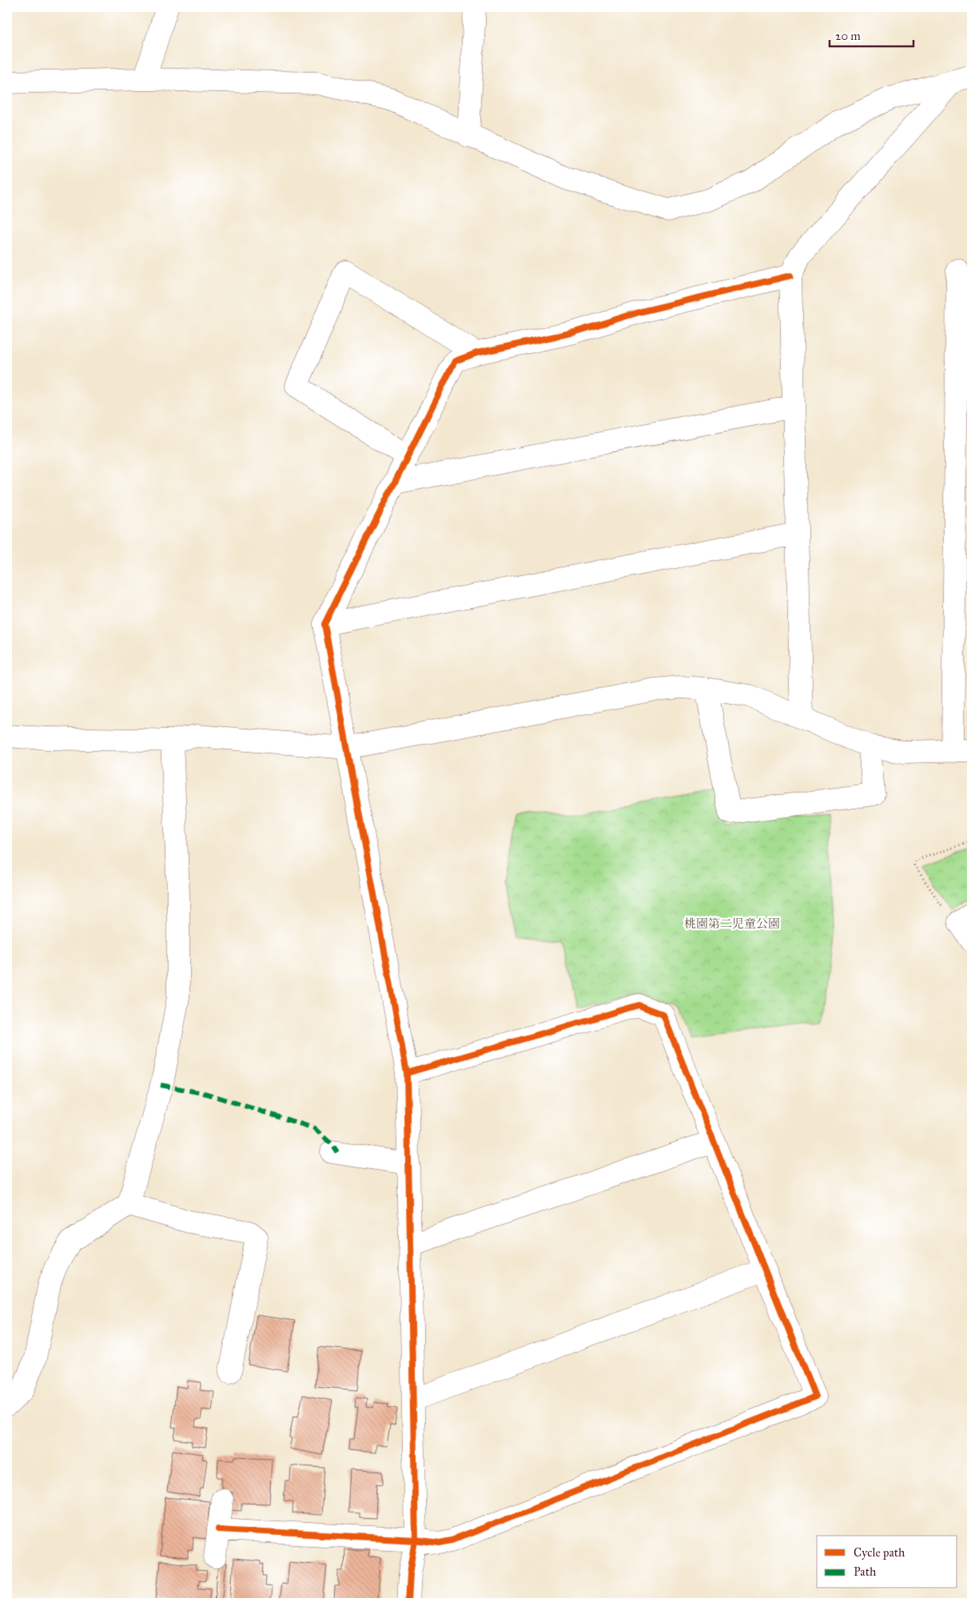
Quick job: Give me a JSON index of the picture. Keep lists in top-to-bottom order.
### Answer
{
  "parks": ["桃園第二児童公園"],
  "legend": ["Cycle path", "Path"],
  "scale_bar": "20 m"
}
